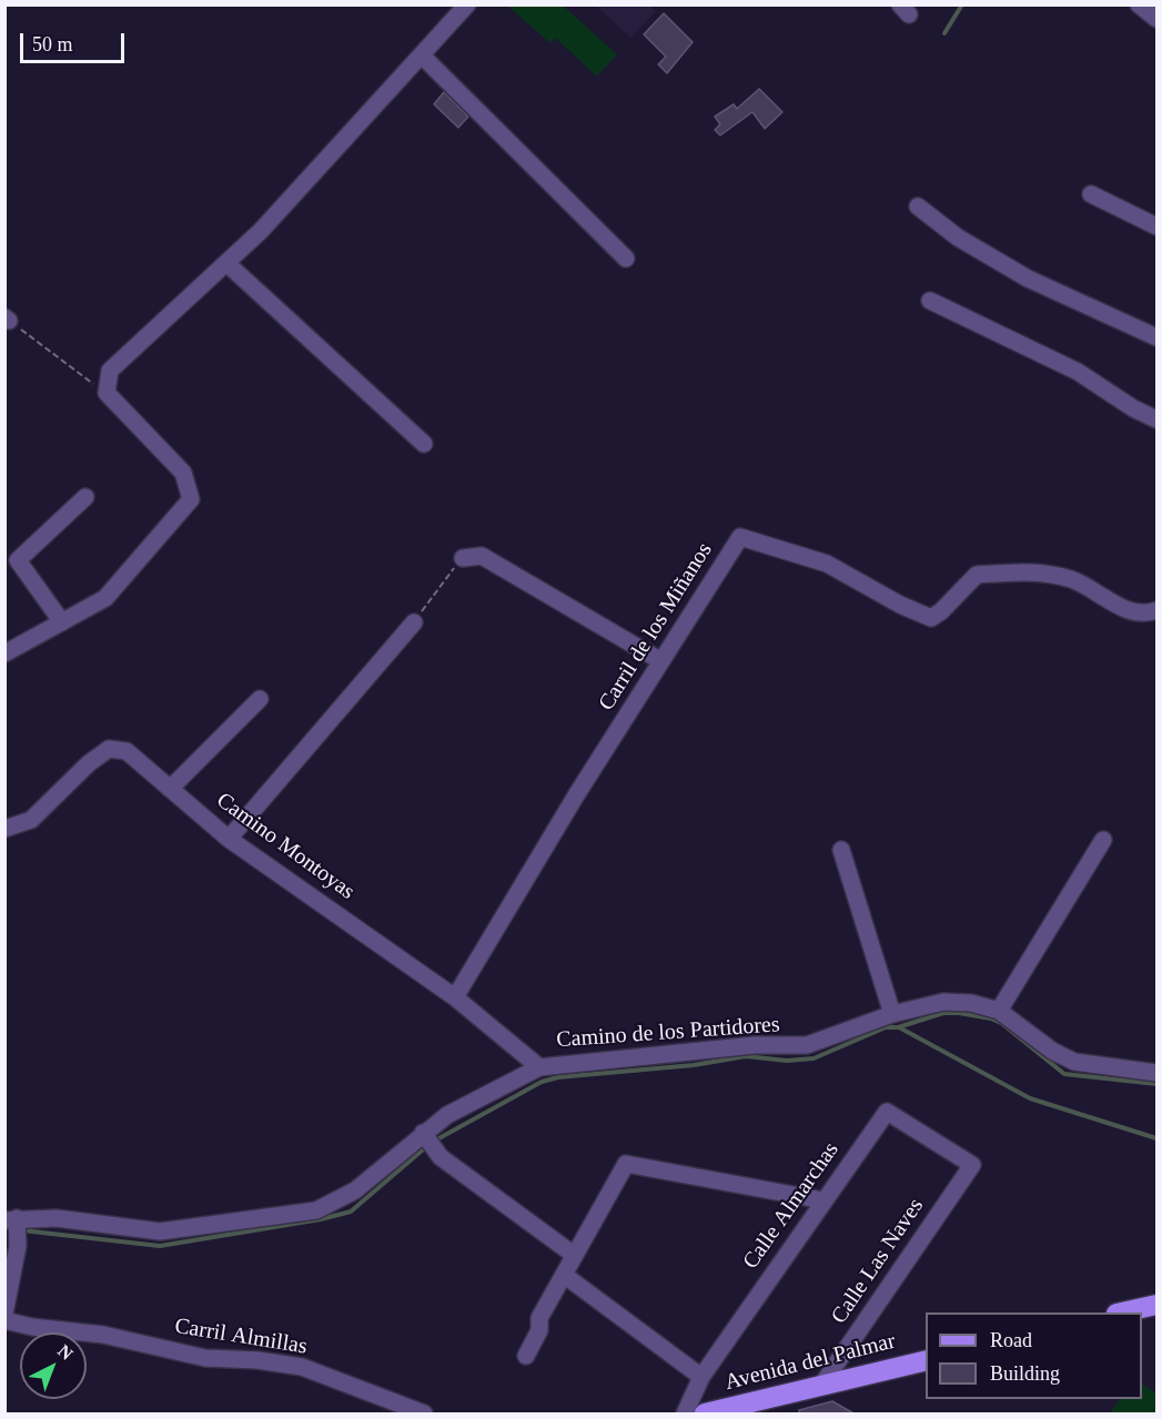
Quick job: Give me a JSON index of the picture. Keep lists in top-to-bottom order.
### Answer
{
  "streets": {
    "main road": ["Avenida del Palmar"],
    "street": [
      "Carril de los Miñanos",
      "Camino Montoyas",
      "Camino de los Partidores",
      "Calle Almarchas",
      "Calle Las Naves",
      "Carril Almillas"
    ]
  },
  "crossings": [
    ["Carril de los Miñanos", "Camino Montoyas"],
    ["Camino Montoyas", "Camino de los Partidores"],
    ["Calle Almarchas", "Calle Las Naves"],
    ["Calle Las Naves", "Avenida del Palmar"]
  ],
  "legend": ["Road", "Building"],
  "scale_bar": "50 m",
  "north": "top right"
}
